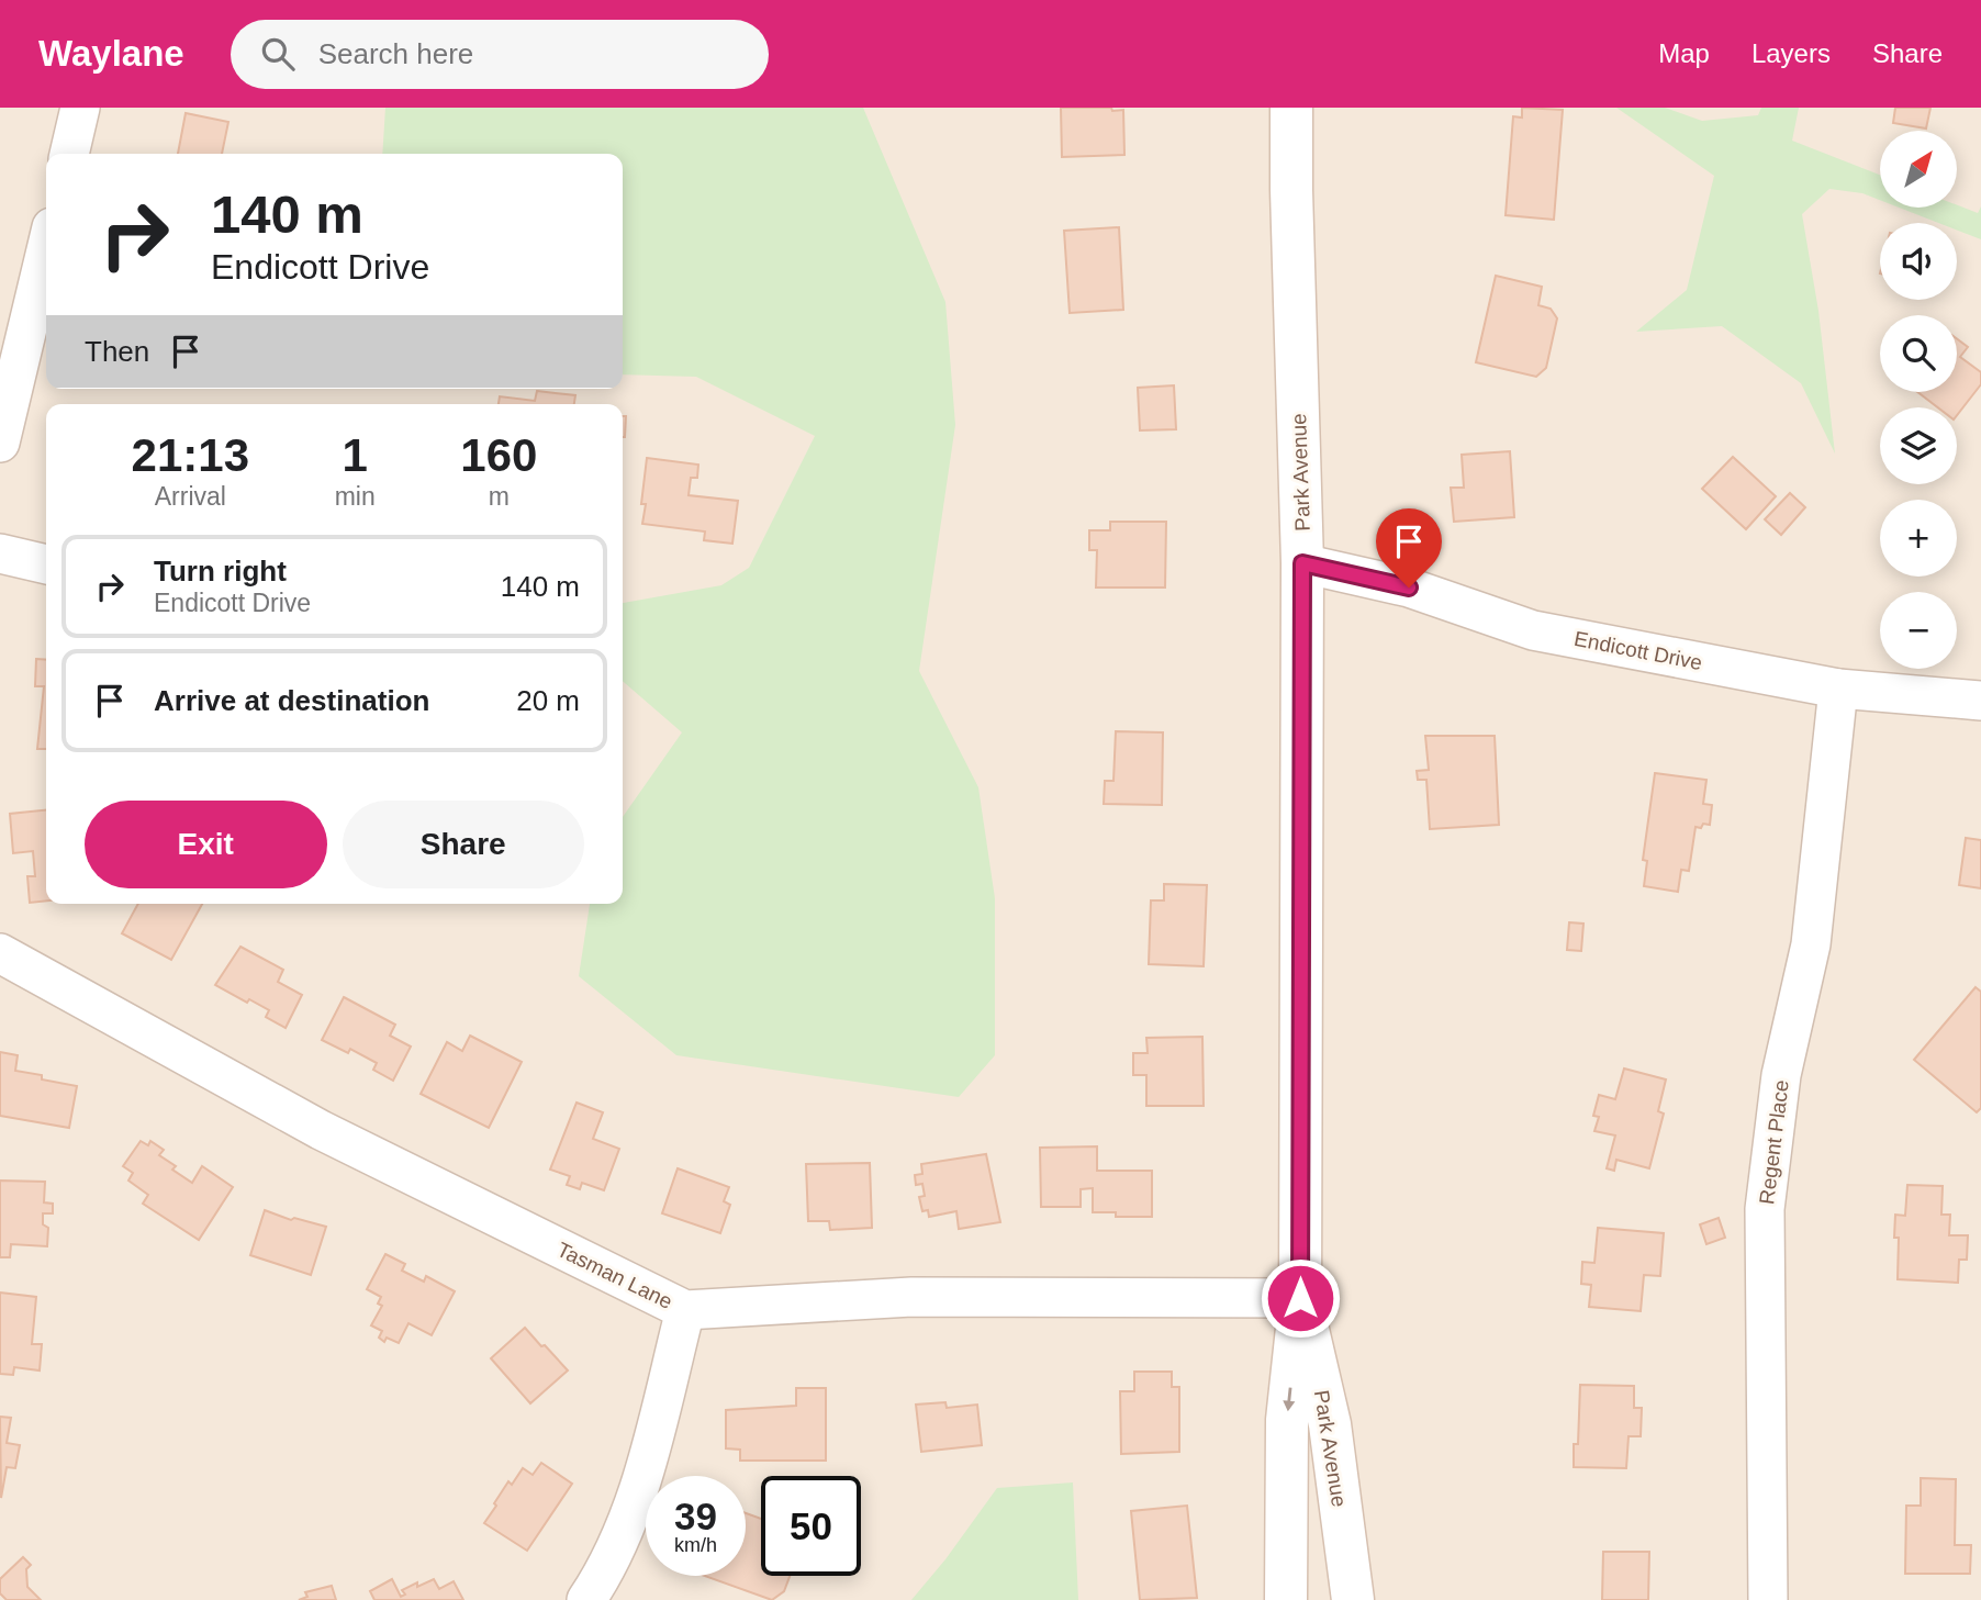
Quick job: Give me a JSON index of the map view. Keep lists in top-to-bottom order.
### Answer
{
  "streets": {
    "main road": ["Park Avenue"],
    "street": ["Endicott Drive", "Regent Place", "Tasman Lane"]
  },
  "crossings": [
    ["Park Avenue", "Endicott Drive"],
    ["Park Avenue", "Tasman Lane"],
    ["Endicott Drive", "Regent Place"]
  ],
  "north": "top right",
  "page": {
    "header": "Waylane",
    "search": "Search here",
    "nav": ["Map", "Layers", "Share"],
    "map_buttons": ["+", "−"],
    "turn": ["140 m", "Endicott Drive"],
    "then": "Then",
    "eta": [
      "21:13",
      "Arrival",
      "1",
      "min",
      "160",
      "m"
    ],
    "list": [
      {
        "name": "Turn right",
        "note": "Endicott Drive",
        "value": "140 m"
      },
      {
        "name": "Arrive at destination",
        "value": "20 m"
      }
    ],
    "buttons": ["Exit", "Share"],
    "speed": "39 km/h",
    "limit": "50"
  }
}
